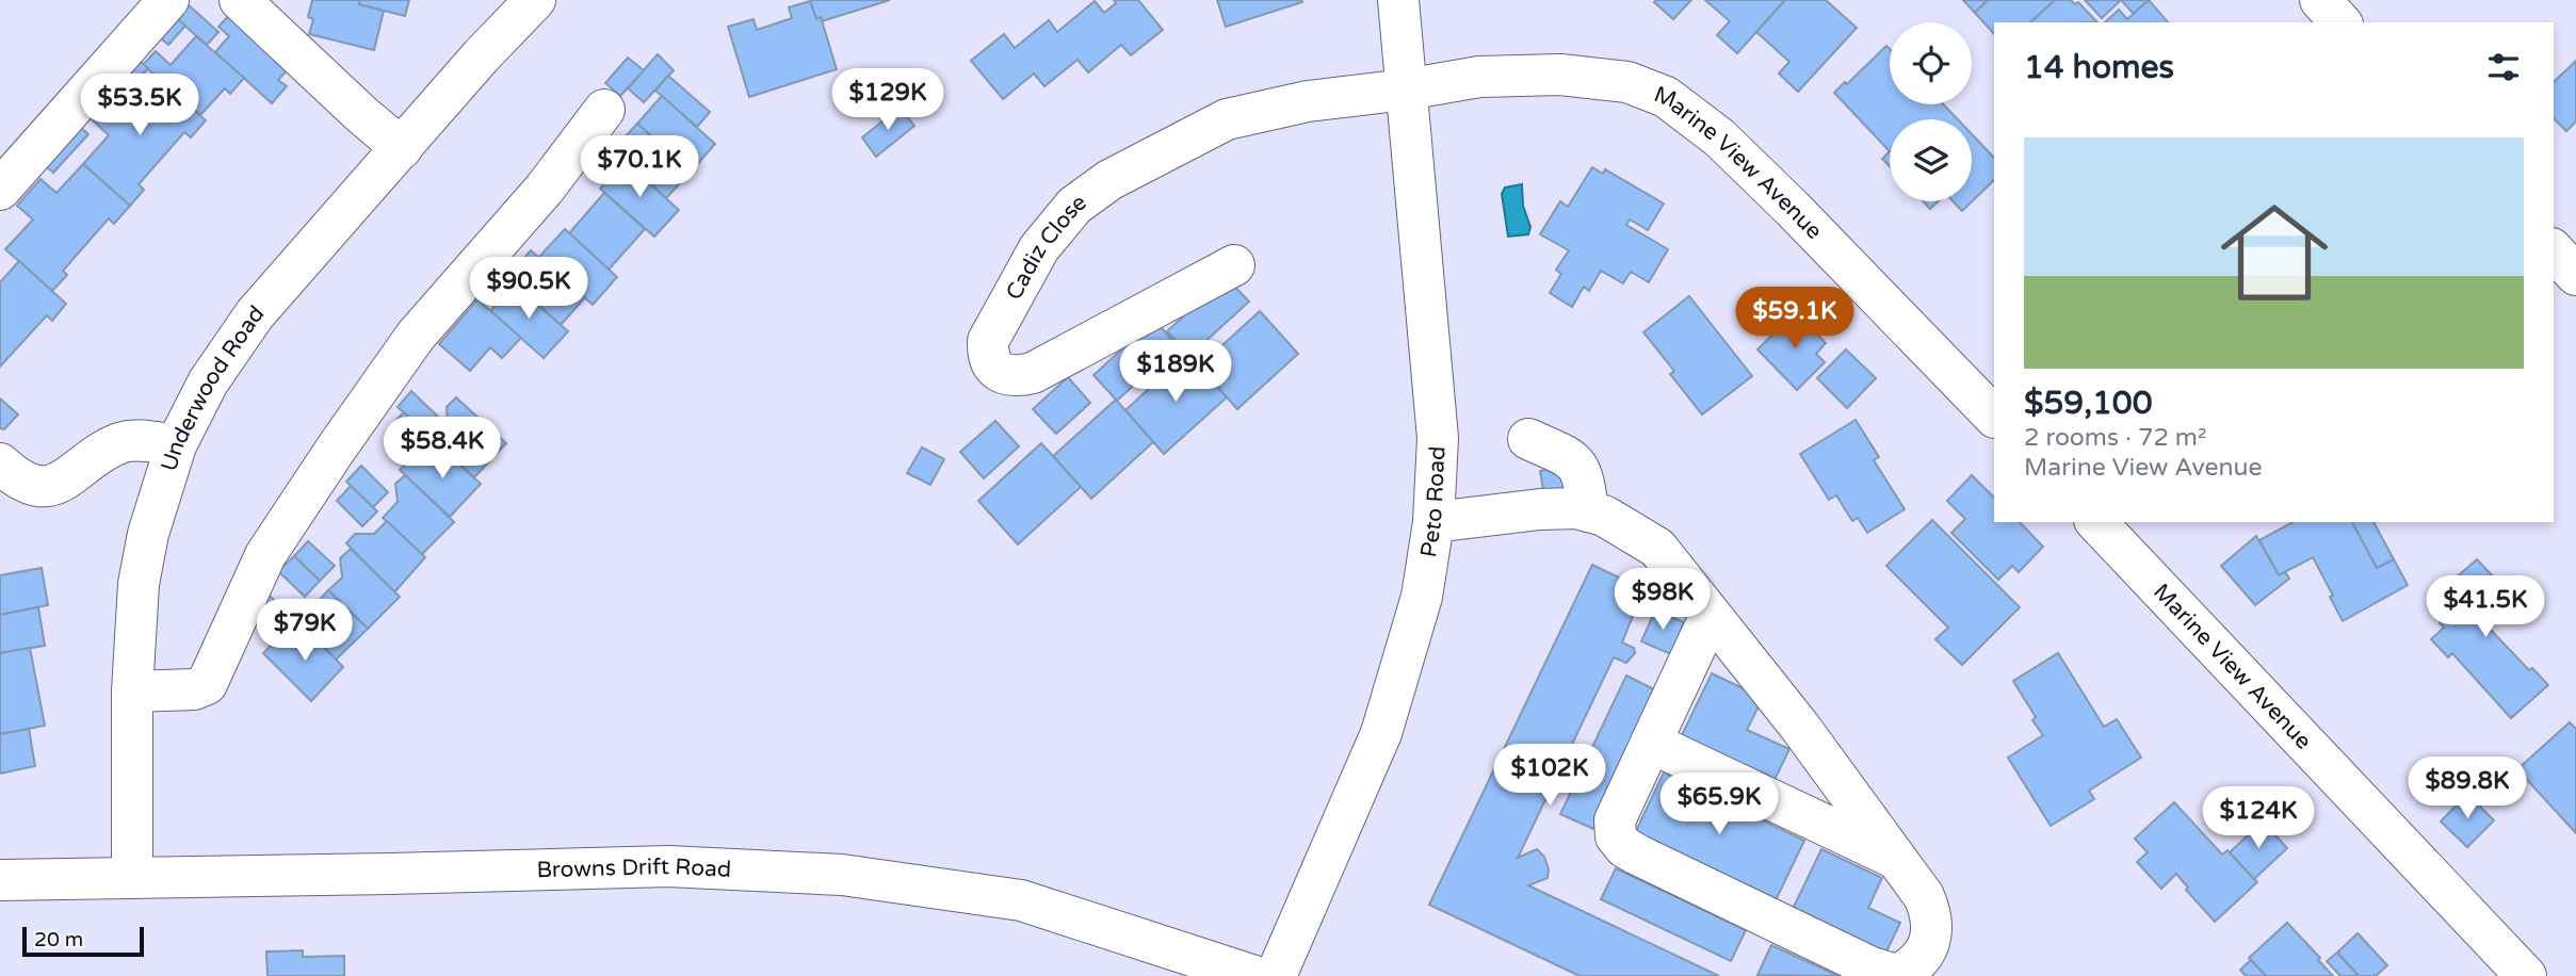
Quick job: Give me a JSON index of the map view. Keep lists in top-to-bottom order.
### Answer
{
  "streets": {
    "street": [
      "Marine View Avenue",
      "Cadiz Close",
      "Underwood Road",
      "Peto Road",
      "Browns Drift Road"
    ]
  },
  "crossings": [
    ["Marine View Avenue", "Cadiz Close"],
    ["Marine View Avenue", "Peto Road"],
    ["Cadiz Close", "Peto Road"],
    ["Underwood Road", "Browns Drift Road"]
  ],
  "scale_bar": "20 m",
  "page": {
    "heading": "14 homes",
    "price": [
      "$129K",
      "$53.5K",
      "$70.1K",
      "$90.5K",
      "$59.1K",
      "$189K",
      "$58.4K",
      "$98K",
      "$41.5K",
      "$79K",
      "$102K",
      "$89.8K",
      "$65.9K",
      "$124K"
    ],
    "list": [
      {
        "name": "$59,100",
        "note": "2 rooms · 72 m² · Marine View Avenue"
      }
    ],
    "scale": "20 m"
  }
}
